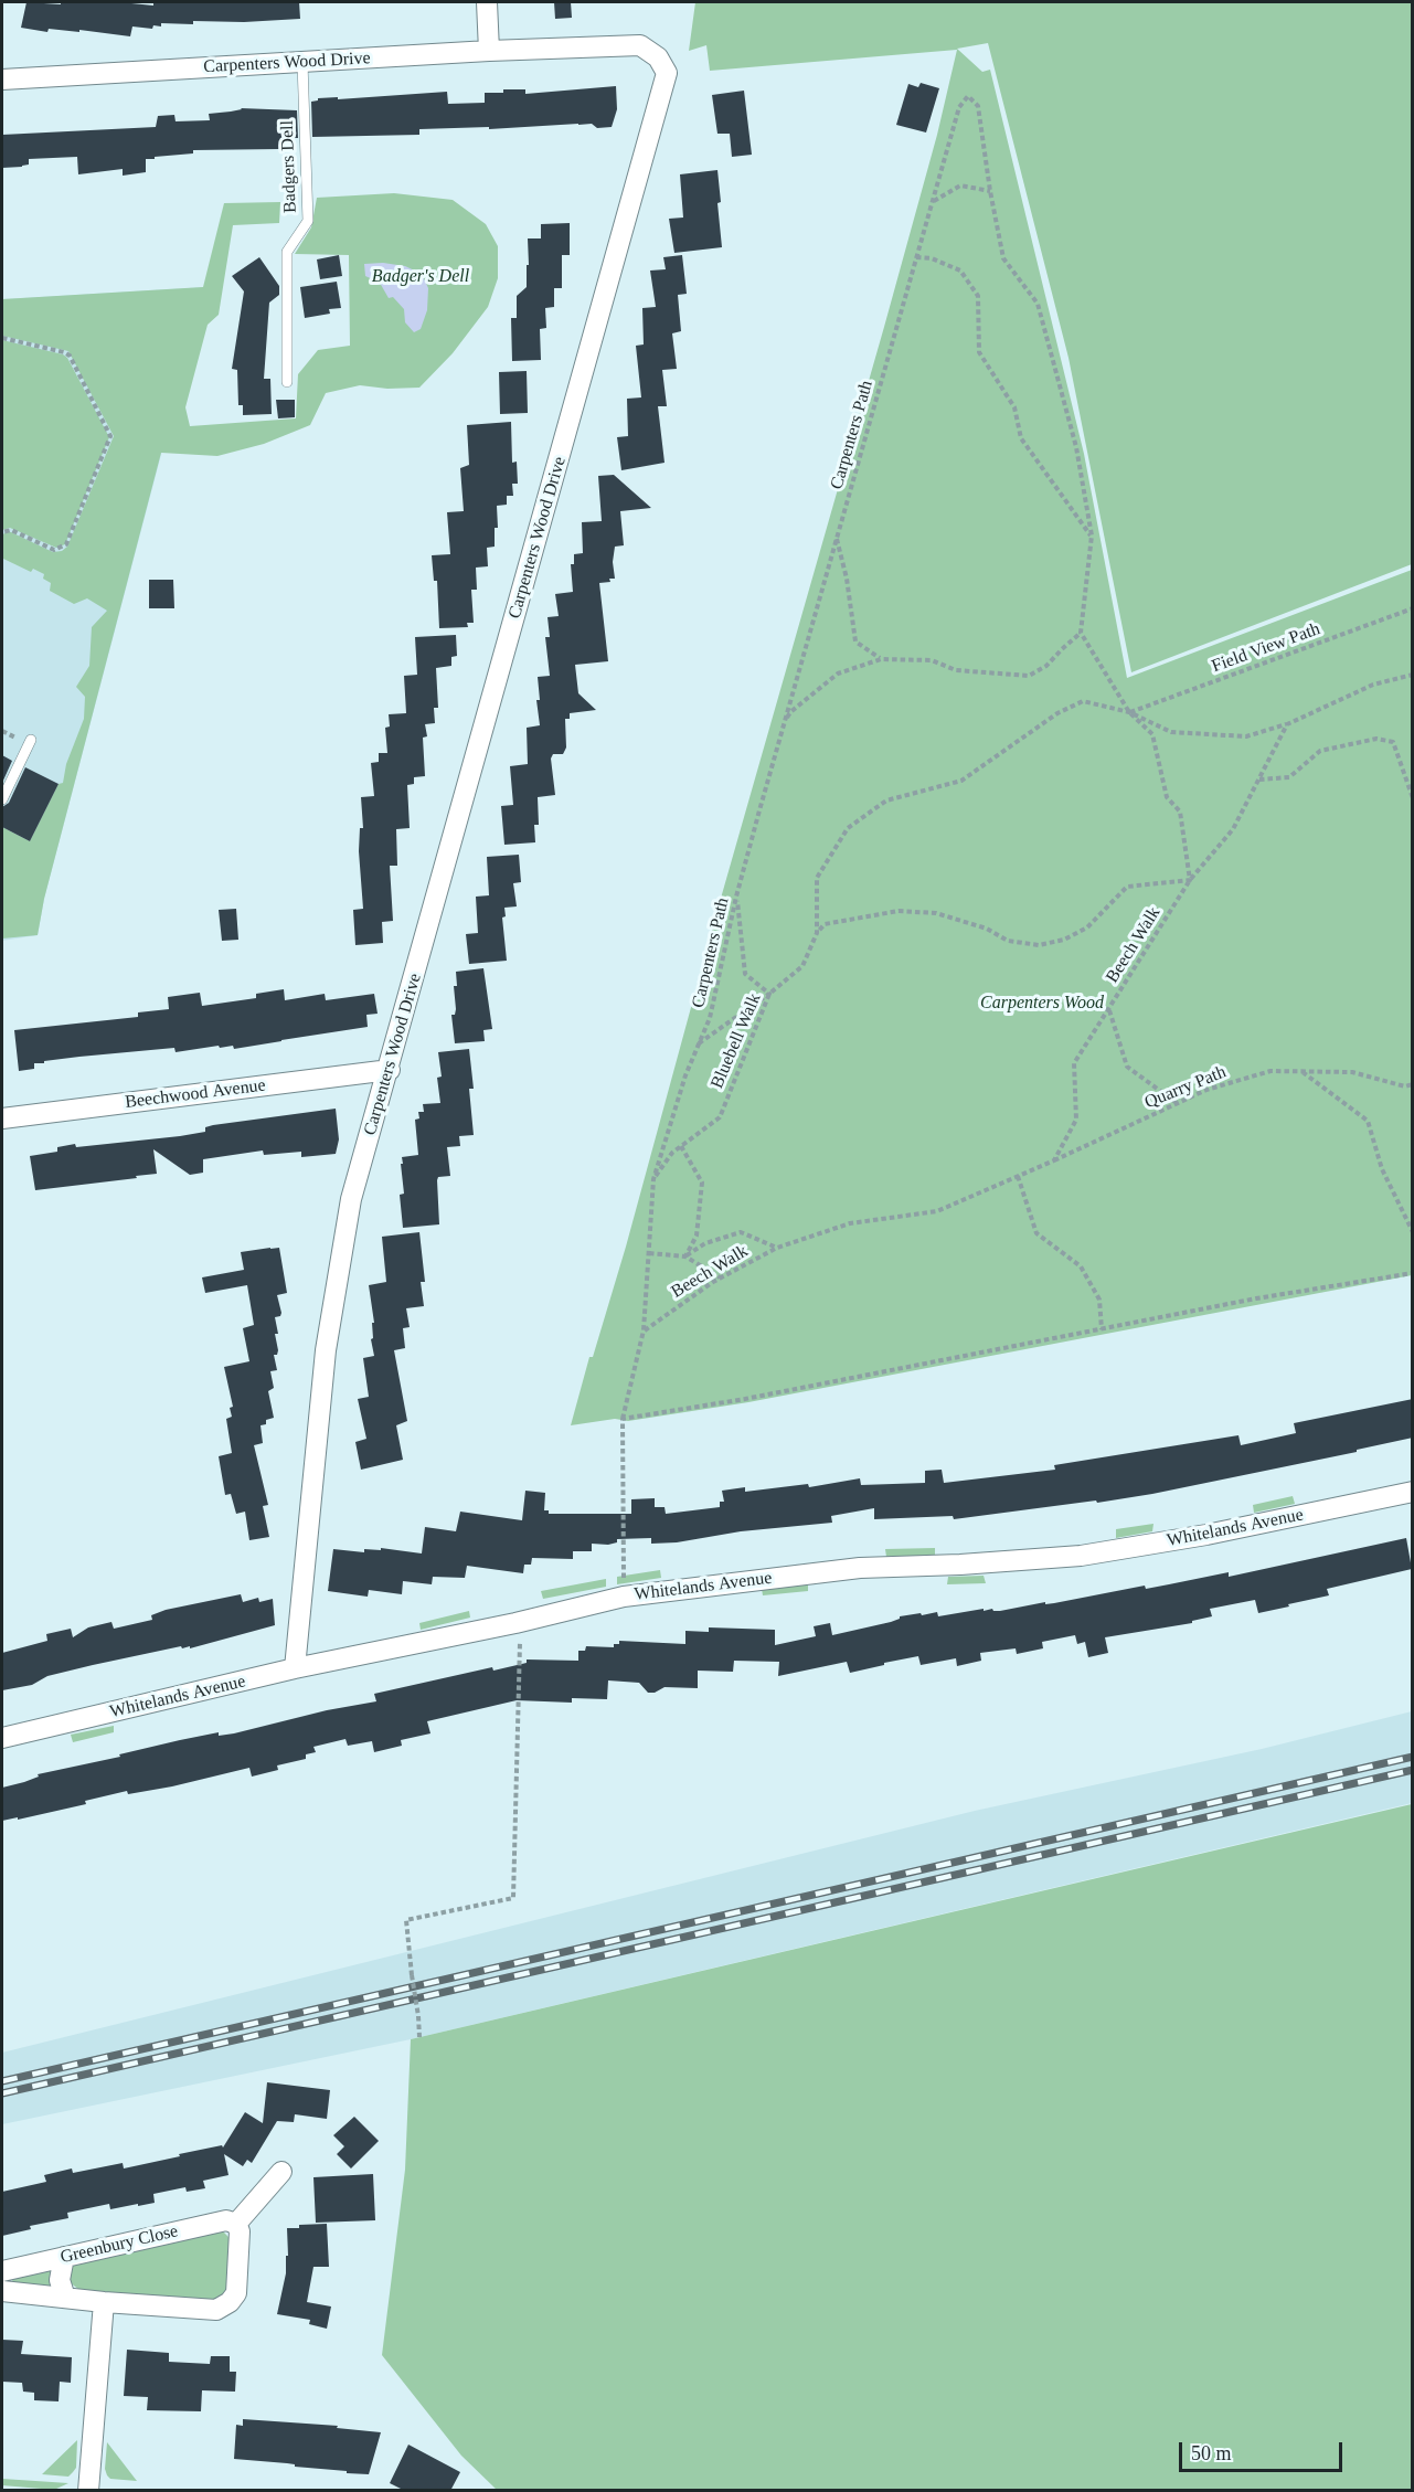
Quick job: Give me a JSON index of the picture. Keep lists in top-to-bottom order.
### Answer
{
  "streets": {
    "street": [
      "Carpenters Wood Drive",
      "Beechwood Avenue",
      "Whitelands Avenue",
      "Greenbury Close"
    ],
    "lane": ["Badgers Dell"],
    "path": [
      "Carpenters Path",
      "Field View Path",
      "Beech Walk",
      "Bluebell Walk",
      "Quarry Path"
    ]
  },
  "crossings": [
    ["Carpenters Wood Drive", "Badgers Dell"],
    ["Carpenters Wood Drive", "Beechwood Avenue"],
    ["Carpenters Wood Drive", "Whitelands Avenue"],
    ["Carpenters Path", "Beech Walk"],
    ["Carpenters Path", "Bluebell Walk"],
    ["Carpenters Path", "Whitelands Avenue"],
    ["Field View Path", "Bluebell Walk"],
    ["Beech Walk", "Bluebell Walk"],
    ["Beech Walk", "Quarry Path"]
  ],
  "parks": ["Badger's Dell", "Carpenters Wood"],
  "scale_bar": "50 m"
}
